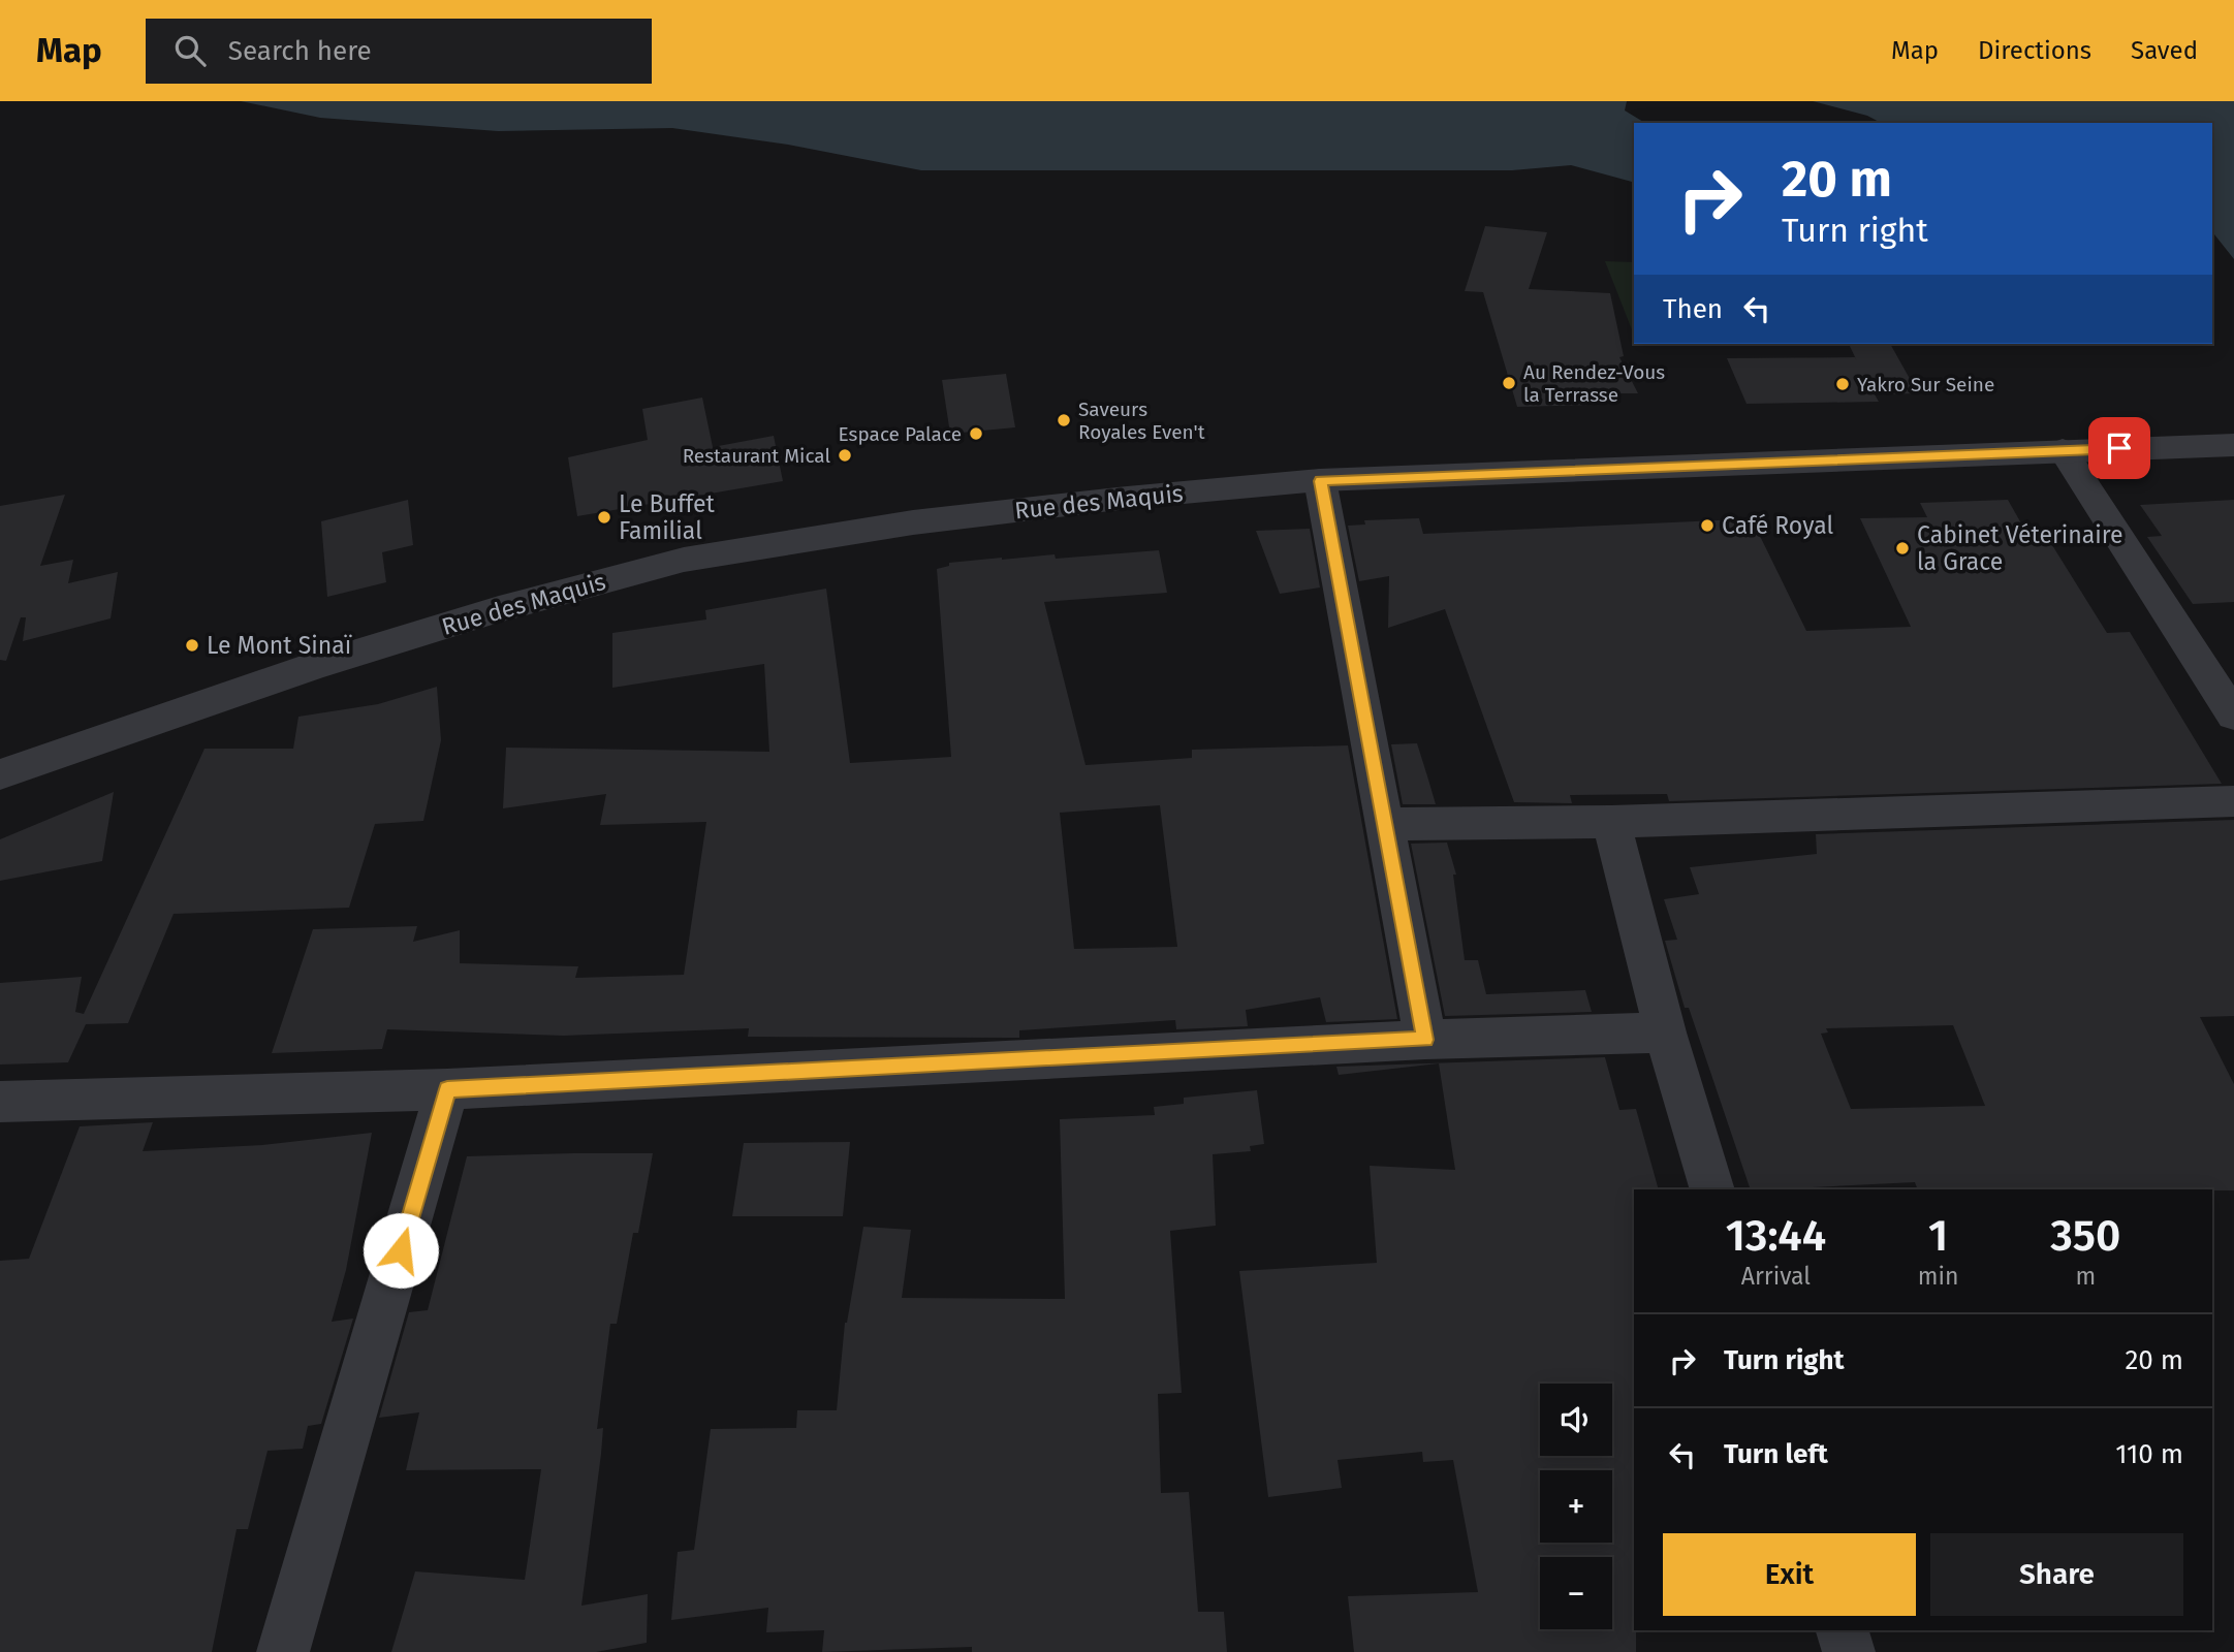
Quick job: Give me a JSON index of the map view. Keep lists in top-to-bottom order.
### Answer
{
  "streets": {
    "street": ["Rue des Maquis"]
  },
  "places": [
    "Au Rendez-Vous la Terrasse",
    "Yakro Sur Seine",
    "Saveurs Royales Even't",
    "Espace Palace",
    "Restaurant Mical",
    "Le Buffet Familial",
    "Café Royal",
    "Cabinet Véterinaire la Grace",
    "Le Mont Sinaï"
  ],
  "page": {
    "header": "Map",
    "search": "Search here",
    "nav": ["Map", "Directions", "Saved"],
    "turn": ["20 m", "Turn right"],
    "then": "Then",
    "eta": [
      "13:44",
      "Arrival",
      "1",
      "min",
      "350",
      "m"
    ],
    "list": [
      {
        "name": "Turn right",
        "value": "20 m"
      },
      {
        "name": "Turn left",
        "value": "110 m"
      }
    ],
    "map_buttons": ["+", "−"],
    "buttons": ["Exit", "Share"]
  }
}
